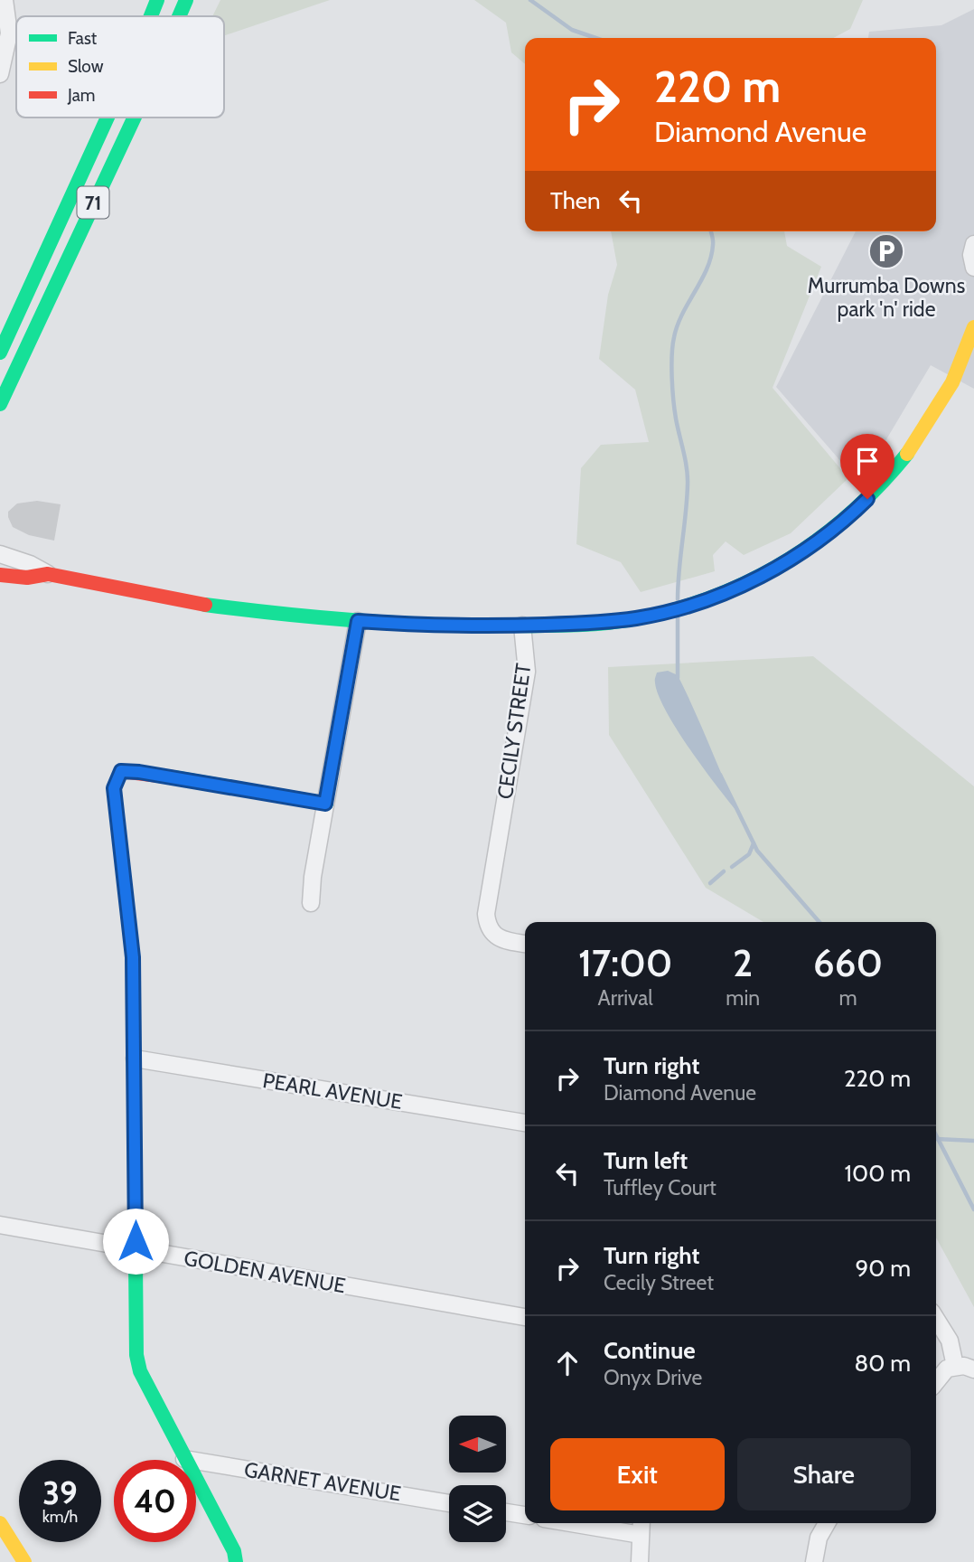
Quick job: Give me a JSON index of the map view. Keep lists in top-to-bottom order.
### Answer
{
  "streets": {
    "main road": ["71"],
    "street": [
      "CECILY STREET",
      "PEARL AVENUE",
      "GOLDEN AVENUE",
      "GARNET AVENUE"
    ]
  },
  "places": {
    "parking": ["Murrumba Downs park 'n' ride"]
  },
  "legend": ["Fast", "Slow", "Jam"],
  "north": "left",
  "page": {
    "turn": ["220 m", "Diamond Avenue"],
    "then": "Then",
    "eta": [
      "17:00",
      "Arrival",
      "2",
      "min",
      "660",
      "m"
    ],
    "list": [
      {
        "name": "Turn right",
        "note": "Diamond Avenue",
        "value": "220 m"
      },
      {
        "name": "Turn left",
        "note": "Tuffley Court",
        "value": "100 m"
      },
      {
        "name": "Turn right",
        "note": "Cecily Street",
        "value": "90 m"
      },
      {
        "name": "Continue",
        "note": "Onyx Drive",
        "value": "80 m"
      }
    ],
    "buttons": ["Exit", "Share"],
    "speed": "39 km/h",
    "limit": "40"
  }
}
